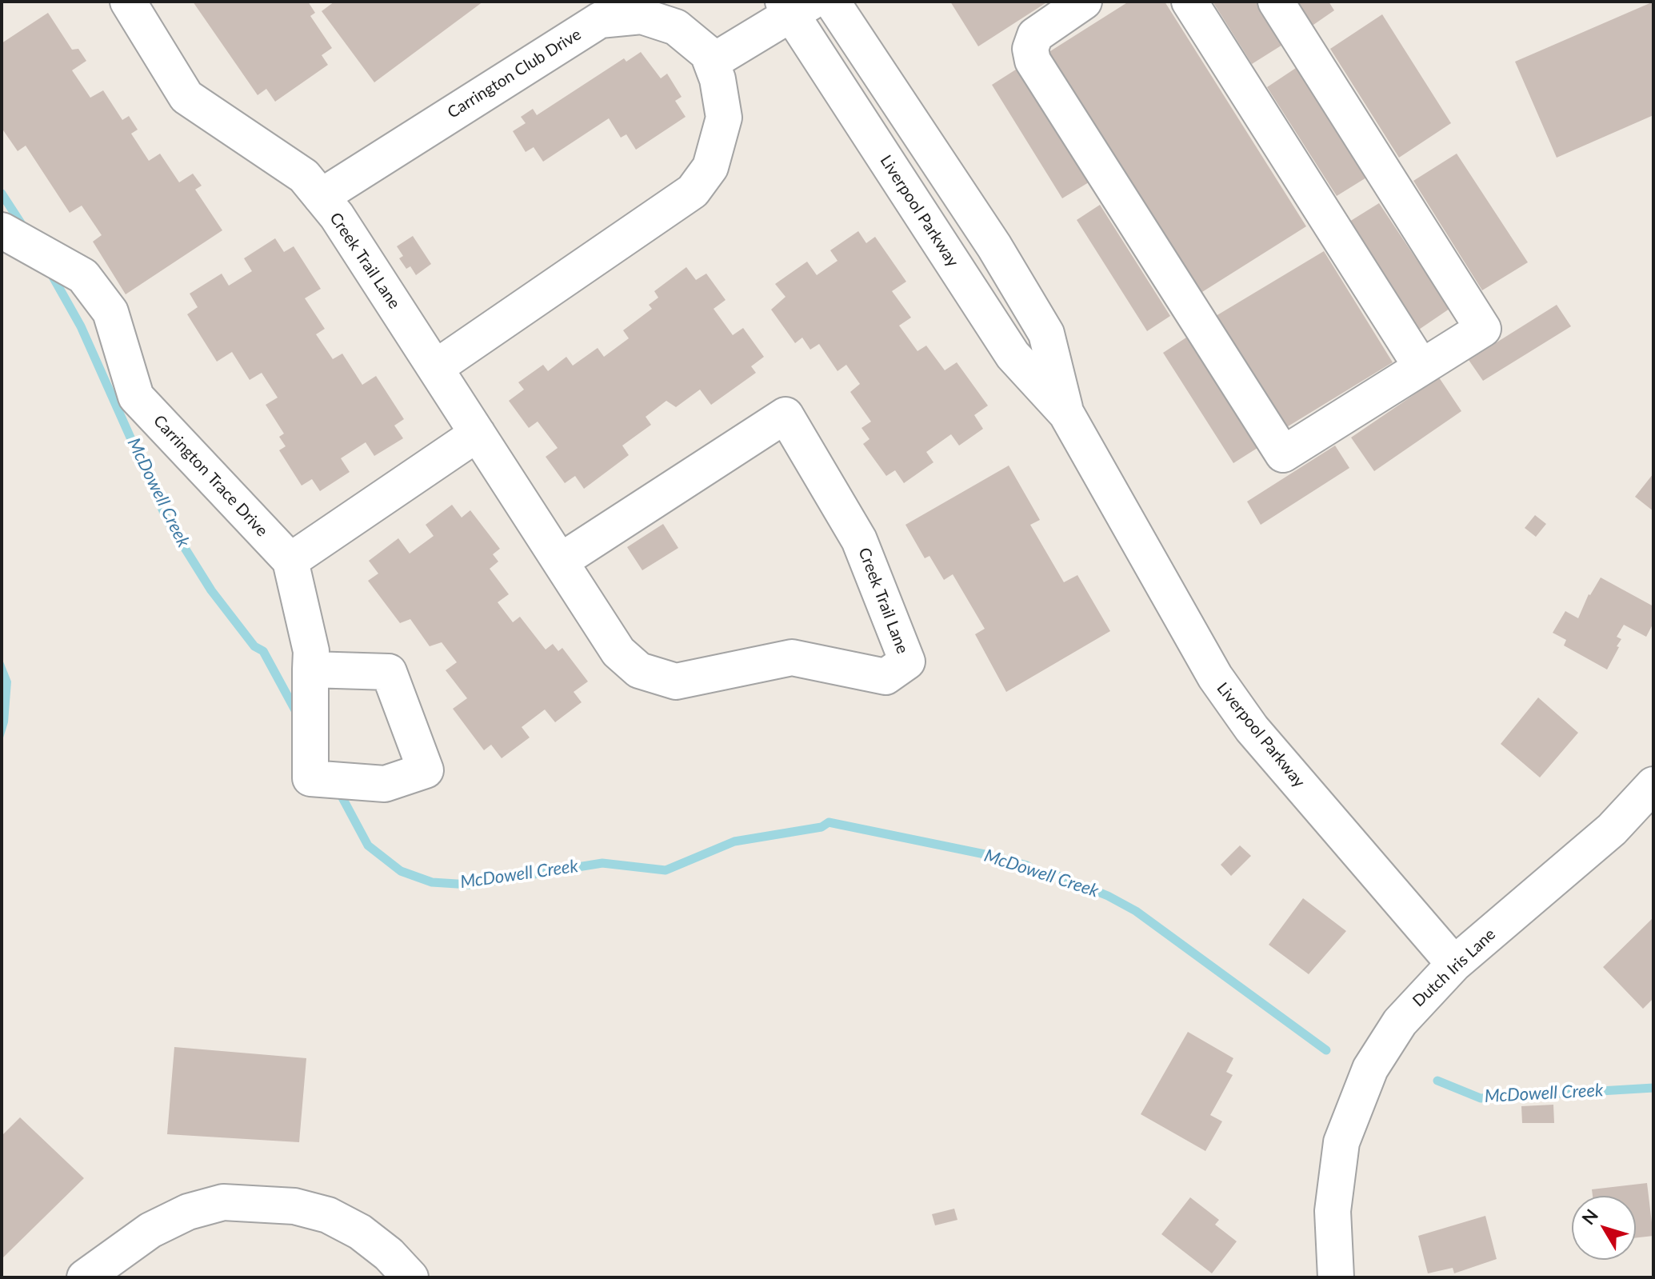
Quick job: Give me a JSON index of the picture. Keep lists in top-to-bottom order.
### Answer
{
  "streets": {
    "street": [
      "Carrington Club Drive",
      "Liverpool Parkway",
      "Creek Trail Lane",
      "Carrington Trace Drive",
      "Dutch Iris Lane"
    ]
  },
  "crossings": [
    ["Carrington Club Drive", "Creek Trail Lane"],
    ["Liverpool Parkway", "Dutch Iris Lane"]
  ],
  "water": ["McDowell Creek"],
  "north": "top left"
}
